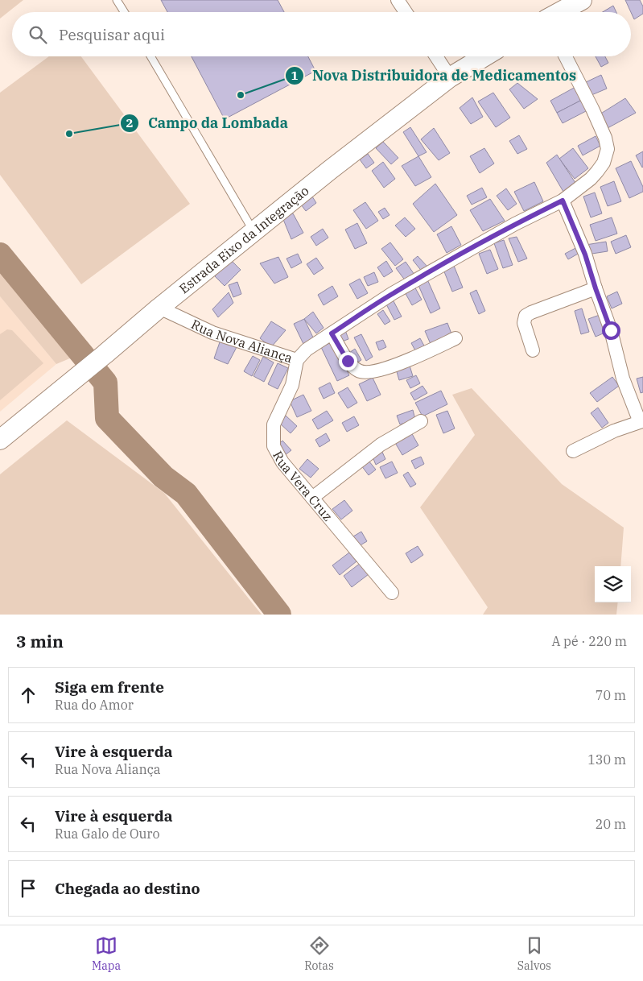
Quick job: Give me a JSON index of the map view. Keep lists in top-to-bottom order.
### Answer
{
  "streets": {
    "main road": ["Estrada Eixo da Integração"],
    "street": ["Rua Nova Aliança", "Rua Vera Cruz"]
  },
  "crossings": [
    ["Estrada Eixo da Integração", "Rua Nova Aliança"],
    ["Rua Nova Aliança", "Rua Vera Cruz"]
  ],
  "places": ["Nova Distribuidora de Medicamentos", "Campo da Lombada"],
  "page": {
    "search": "Pesquisar aqui",
    "heading": ["3 min", "A pé · 220 m"],
    "list": [
      ["Siga em frente", "Rua do Amor", "70 m"],
      ["Vire à esquerda", "Rua Nova Aliança", "130 m"],
      ["Vire à esquerda", "Rua Galo de Ouro", "20 m"],
      "Chegada ao destino"
    ],
    "nav": ["Mapa", "Rotas", "Salvos"]
  }
}
